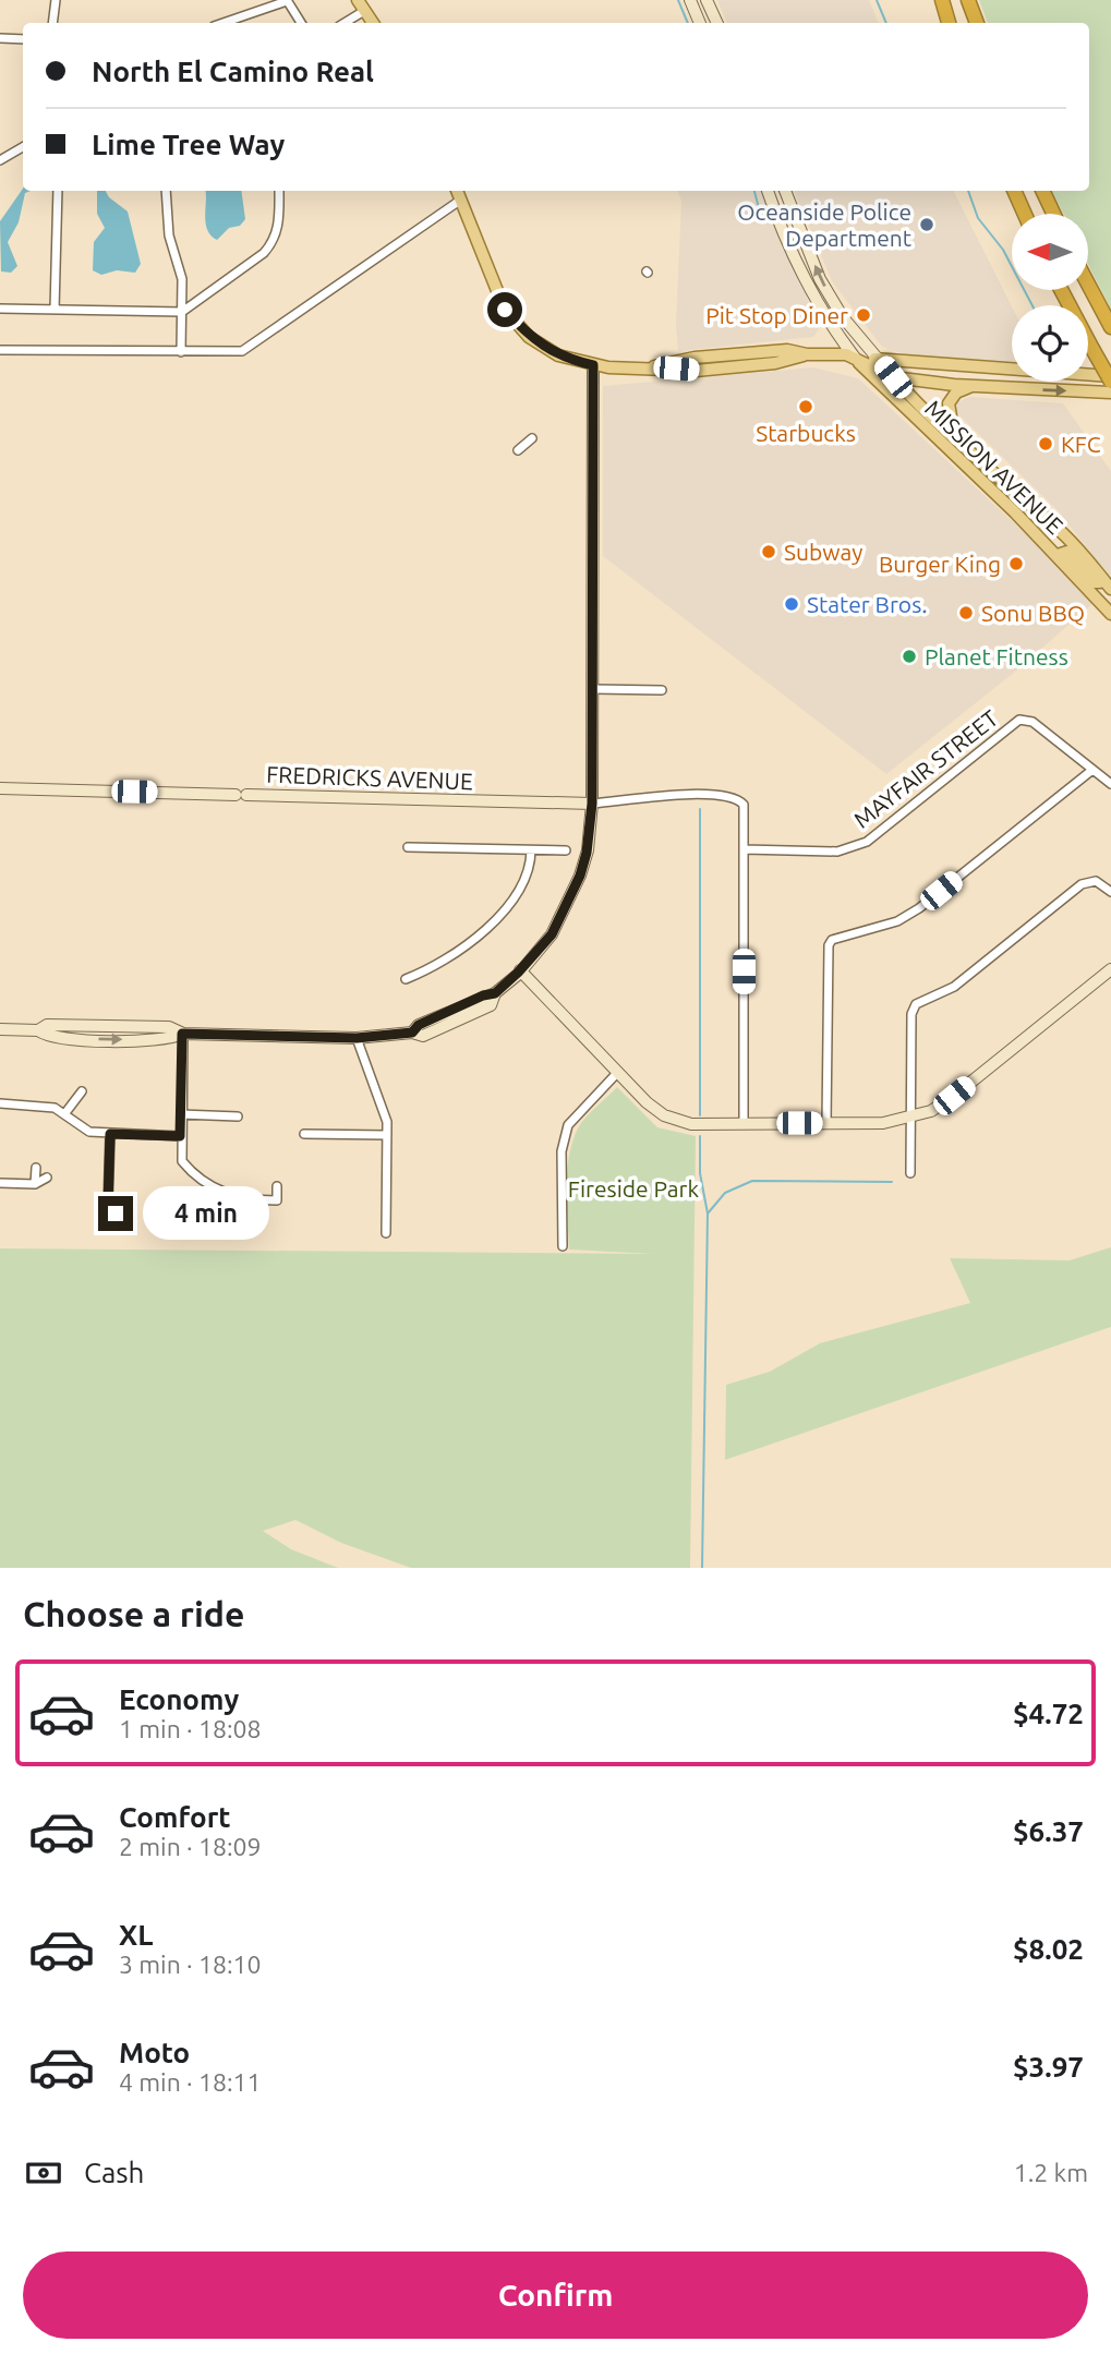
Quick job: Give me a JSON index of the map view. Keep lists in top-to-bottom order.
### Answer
{
  "streets": {
    "main road": ["MISSION AVENUE"],
    "street": ["MAYFAIR STREET", "FREDRICKS AVENUE"]
  },
  "crossings": [
    ["MAYFAIR STREET", "FREDRICKS AVENUE"]
  ],
  "parks": ["Fireside Park"],
  "places": [
    "Oceanside Police Department",
    "Pit Stop Diner",
    "Starbucks",
    "KFC",
    "Subway",
    "Burger King",
    "Stater Bros.",
    "Sonu BBQ",
    "Planet Fitness"
  ],
  "north": "left",
  "page": {
    "banner": ["North El Camino Real", "Lime Tree Way"],
    "bubble": "4 min",
    "heading": "Choose a ride",
    "list": [
      {
        "name": "Economy",
        "note": "1 min · 18:08",
        "value": "$4.72"
      },
      {
        "name": "Comfort",
        "note": "2 min · 18:09",
        "value": "$6.37"
      },
      {
        "name": "XL",
        "note": "3 min · 18:10",
        "value": "$8.02"
      },
      {
        "name": "Moto",
        "note": "4 min · 18:11",
        "value": "$3.97"
      }
    ],
    "pay": ["Cash", "1.2 km"],
    "buttons": "Confirm"
  }
}
